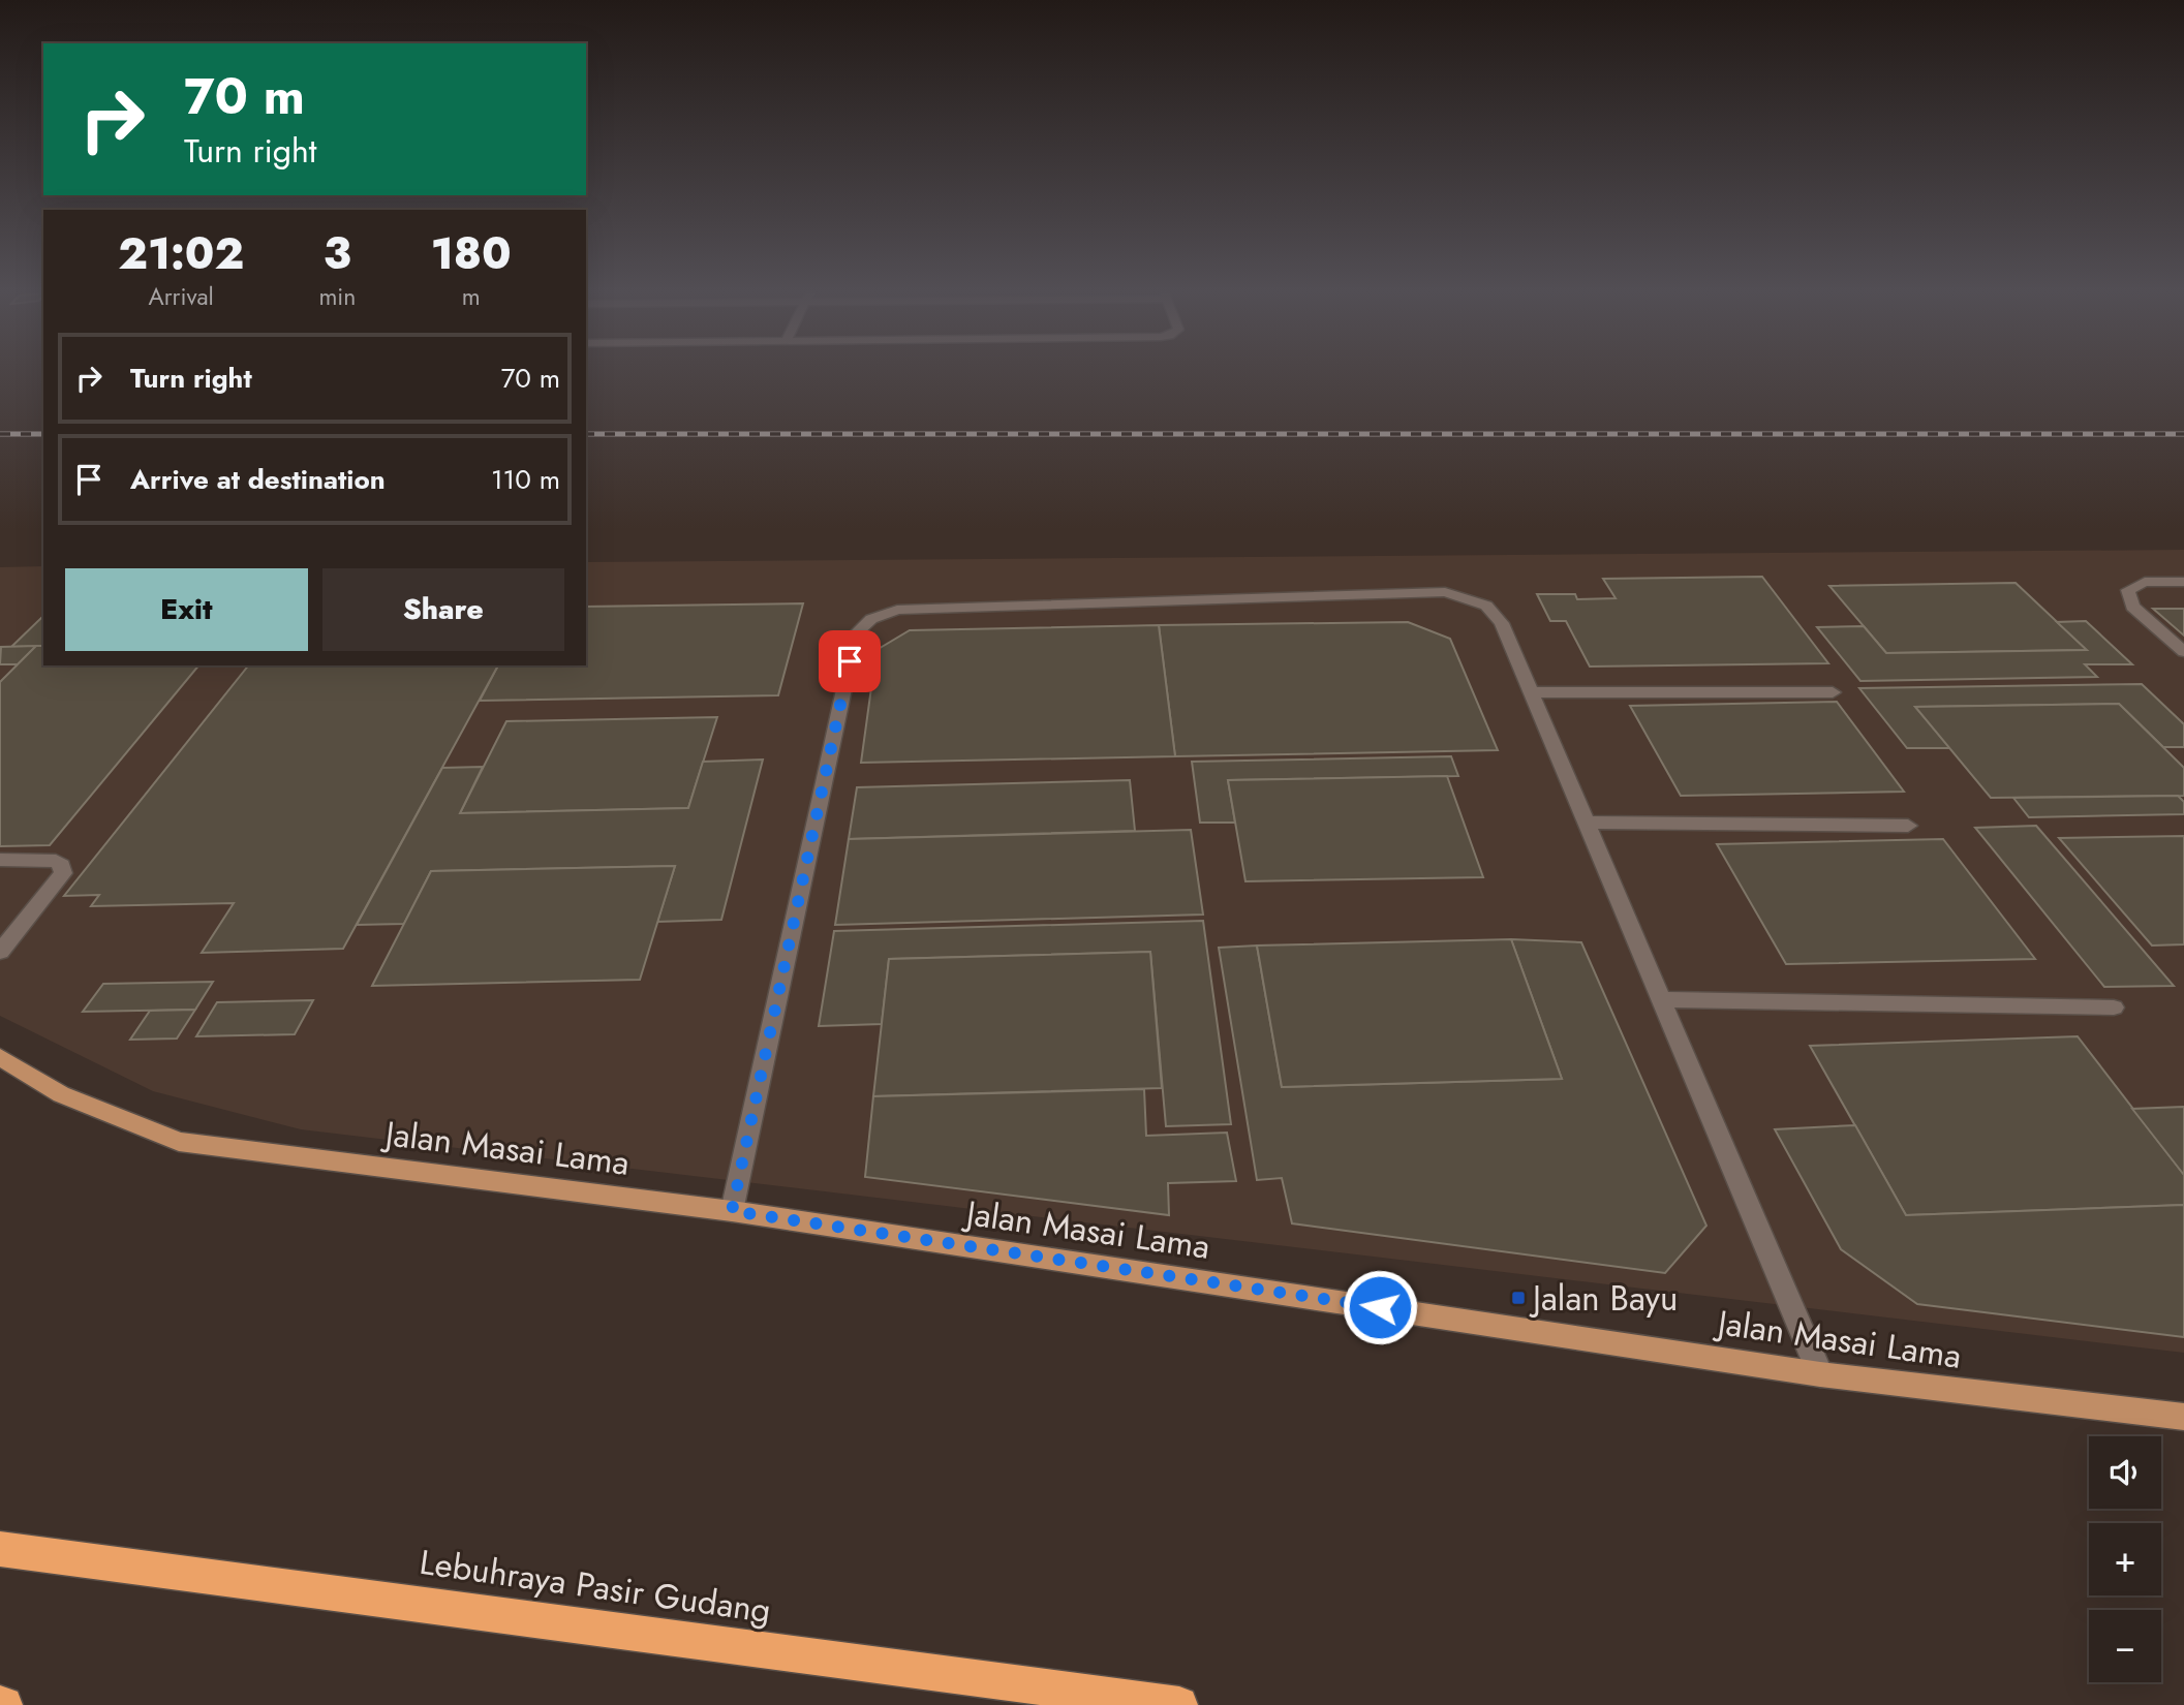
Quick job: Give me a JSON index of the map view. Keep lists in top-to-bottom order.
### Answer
{
  "streets": {
    "highway": ["Lebuhraya Pasir Gudang"],
    "main road": ["Jalan Masai Lama"]
  },
  "places": {
    "transit": ["Jalan Bayu"]
  },
  "page": {
    "turn": ["70 m", "Turn right"],
    "eta": [
      "21:02",
      "Arrival",
      "3",
      "min",
      "180",
      "m"
    ],
    "list": [
      {
        "name": "Turn right",
        "value": "70 m"
      },
      {
        "name": "Arrive at destination",
        "value": "110 m"
      }
    ],
    "buttons": ["Exit", "Share"],
    "map_buttons": ["+", "−"]
  }
}
